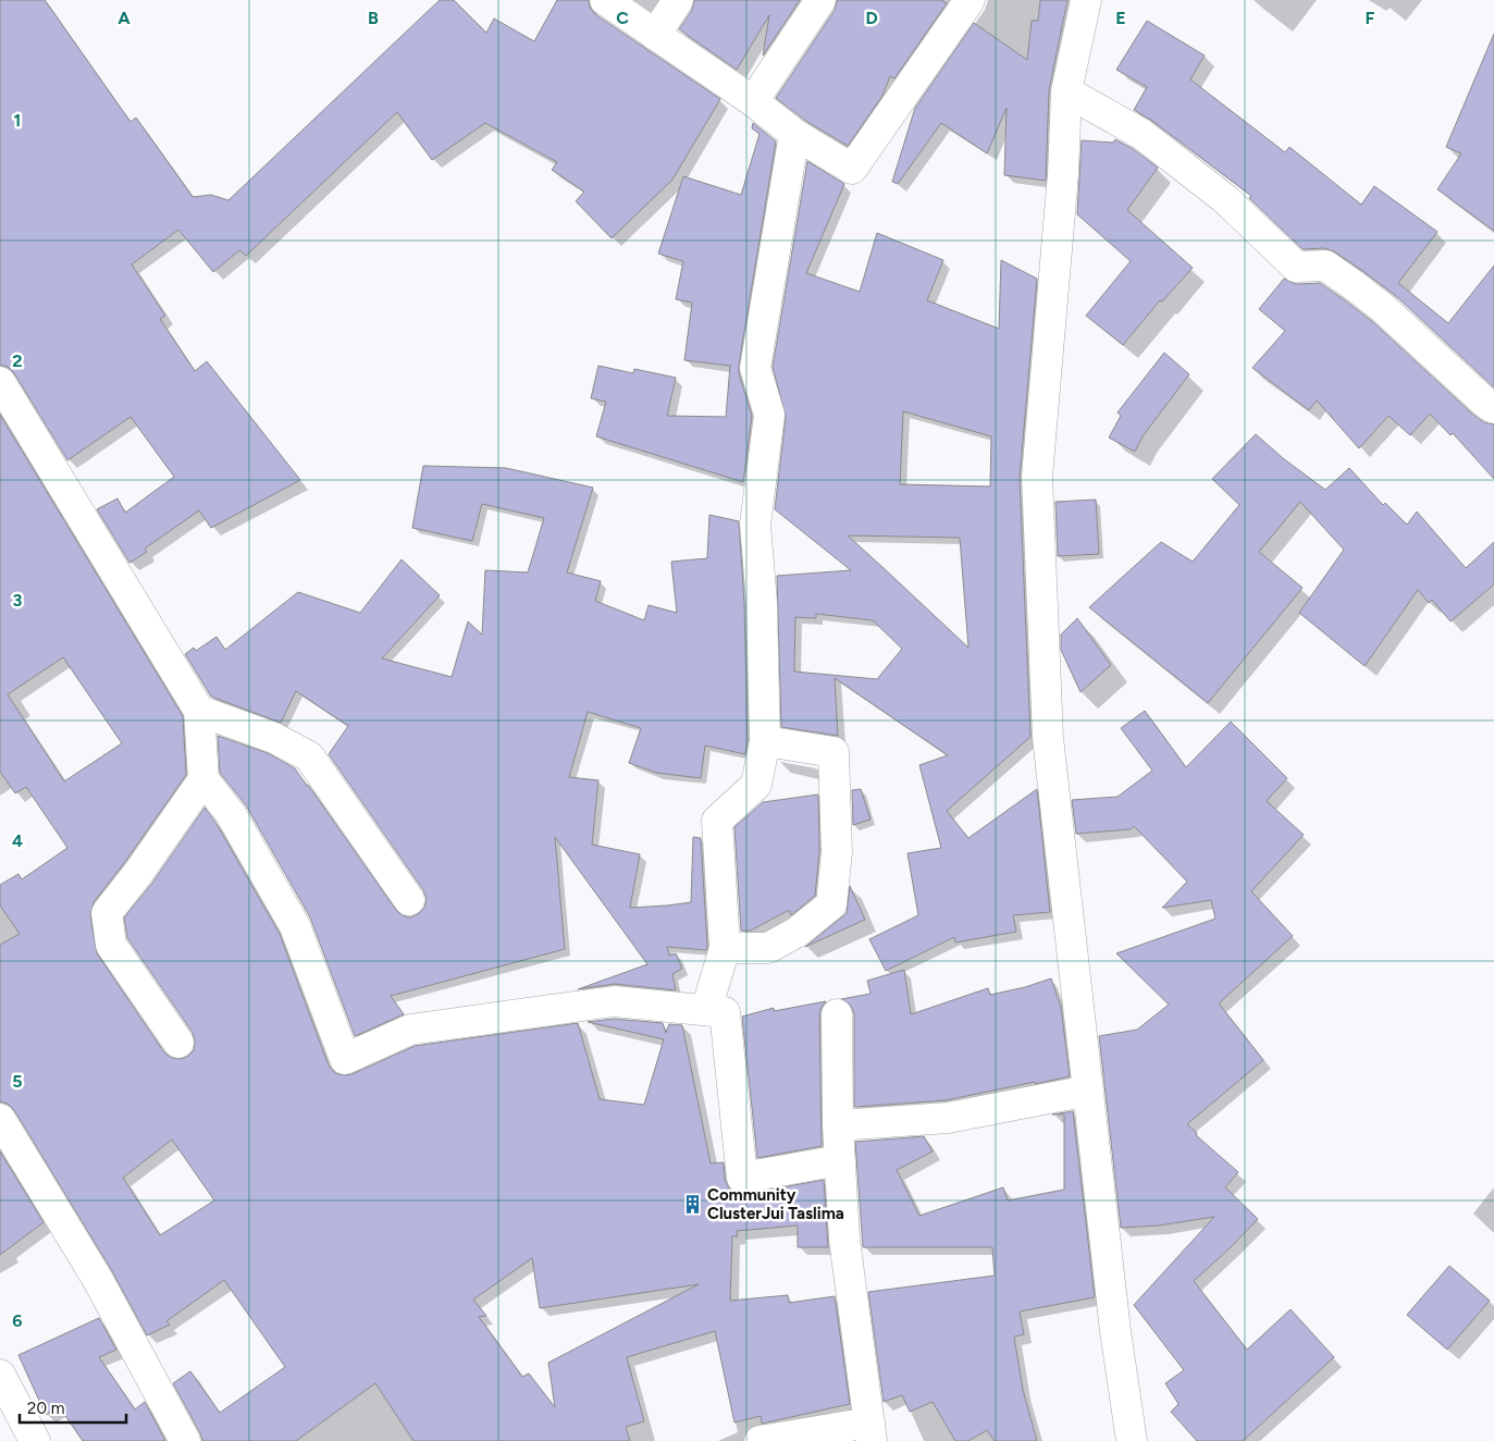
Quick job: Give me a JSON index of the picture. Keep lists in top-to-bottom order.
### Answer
{
  "places": {
    "building": ["Community ClusterJui Taslima"]
  },
  "scale_bar": "20 m",
  "grid": {
    "columns": [
      "A",
      "B",
      "C",
      "D",
      "E",
      "F"
    ],
    "rows": [
      "1",
      "2",
      "3",
      "4",
      "5",
      "6"
    ]
  }
}
